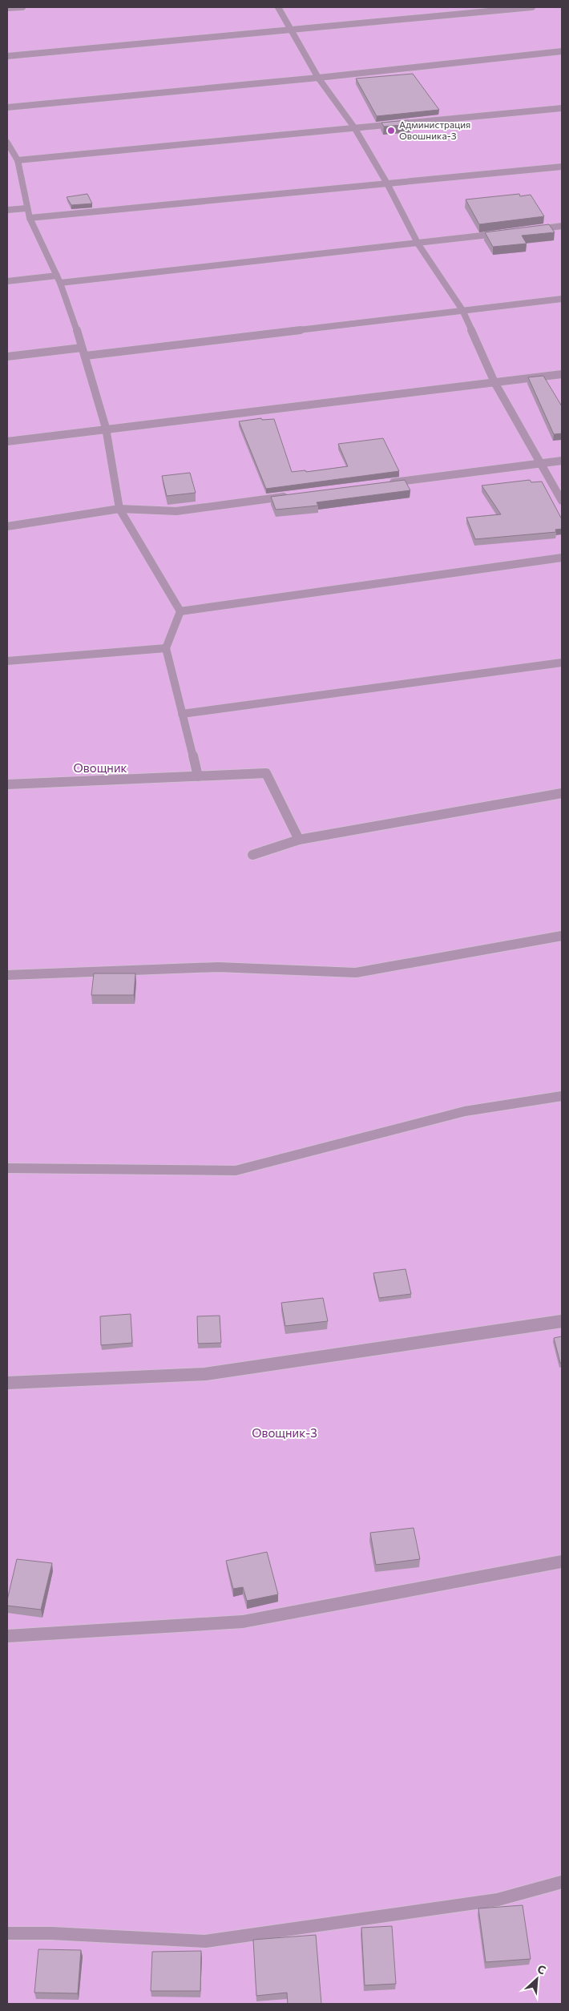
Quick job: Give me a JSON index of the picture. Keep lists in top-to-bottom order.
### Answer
{
  "parks": ["Овощник", "Овощник-3"],
  "places": ["Администрация Овошника-3"],
  "north": "top right"
}
